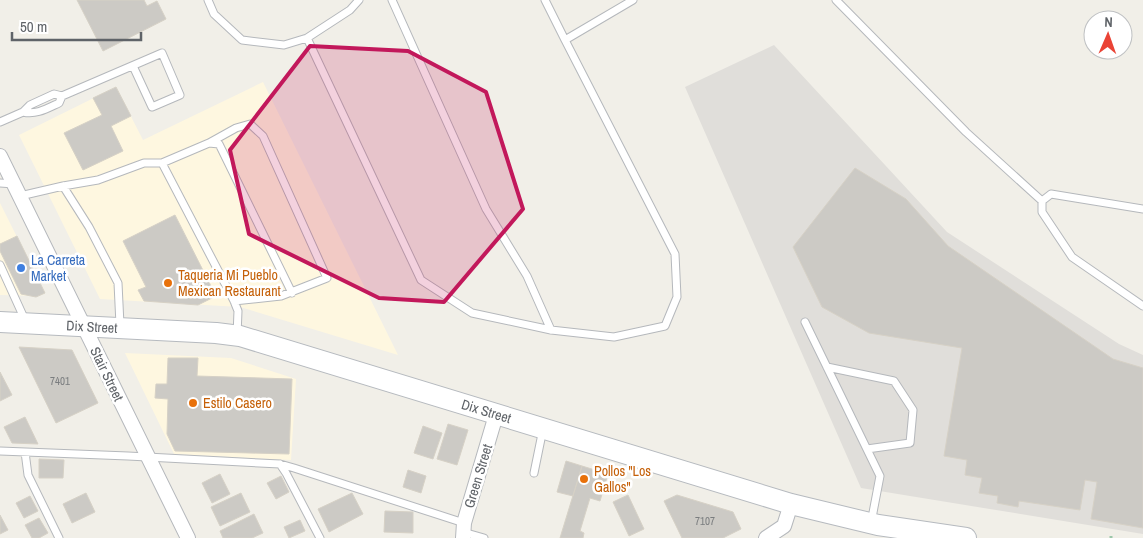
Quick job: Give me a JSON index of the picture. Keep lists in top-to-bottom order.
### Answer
{
  "streets": {
    "street": ["Dix Street", "Stair Street", "Green Street"]
  },
  "crossings": [
    ["Dix Street", "Stair Street"],
    ["Dix Street", "Green Street"]
  ],
  "places": [
    "La Carreta Market",
    "Taqueria Mi Pueblo Mexican Restaurant",
    "Estilo Casero",
    "Pollos \"Los Gallos\""
  ],
  "house_numbers": ["7401", "7107"],
  "scale_bar": "50 m",
  "north": "top"
}
